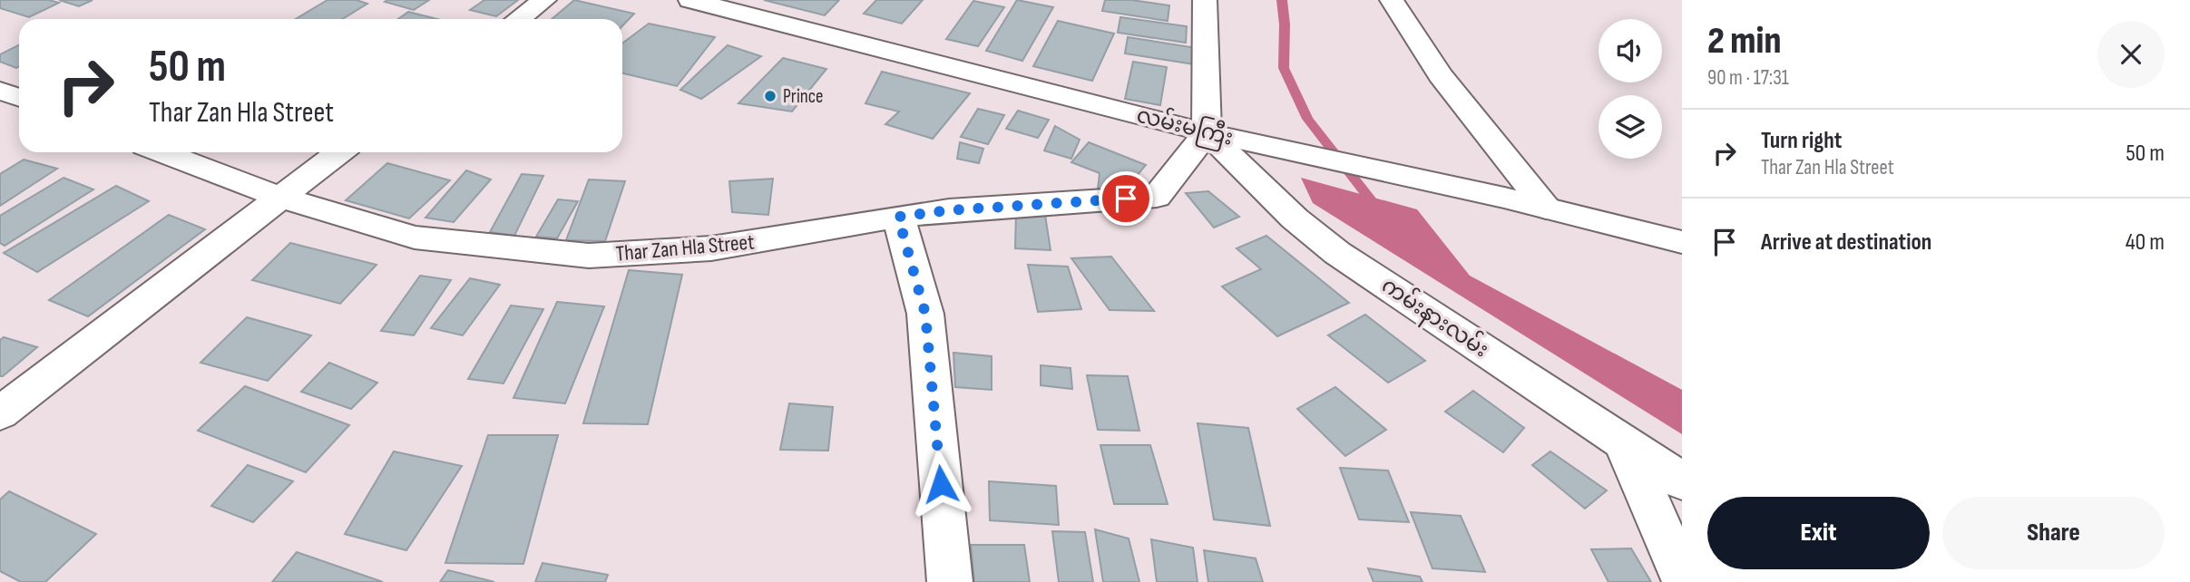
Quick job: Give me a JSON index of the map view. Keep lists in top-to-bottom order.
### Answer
{
  "streets": {
    "street": ["လမ်းမကြီး", "Thar Zan Hla Street", "ကမ်းနားလမ်း"]
  },
  "crossings": [
    ["လမ်းမကြီး", "Thar Zan Hla Street"],
    ["လမ်းမကြီး", "ကမ်းနားလမ်း"],
    ["Thar Zan Hla Street", "ကမ်းနားလမ်း"]
  ],
  "places": ["Prince"],
  "page": {
    "heading": ["2 min", "90 m · 17:31"],
    "turn": ["50 m", "Thar Zan Hla Street"],
    "list": [
      {
        "name": "Turn right",
        "note": "Thar Zan Hla Street",
        "value": "50 m"
      },
      {
        "name": "Arrive at destination",
        "value": "40 m"
      }
    ],
    "buttons": ["Exit", "Share"]
  }
}
